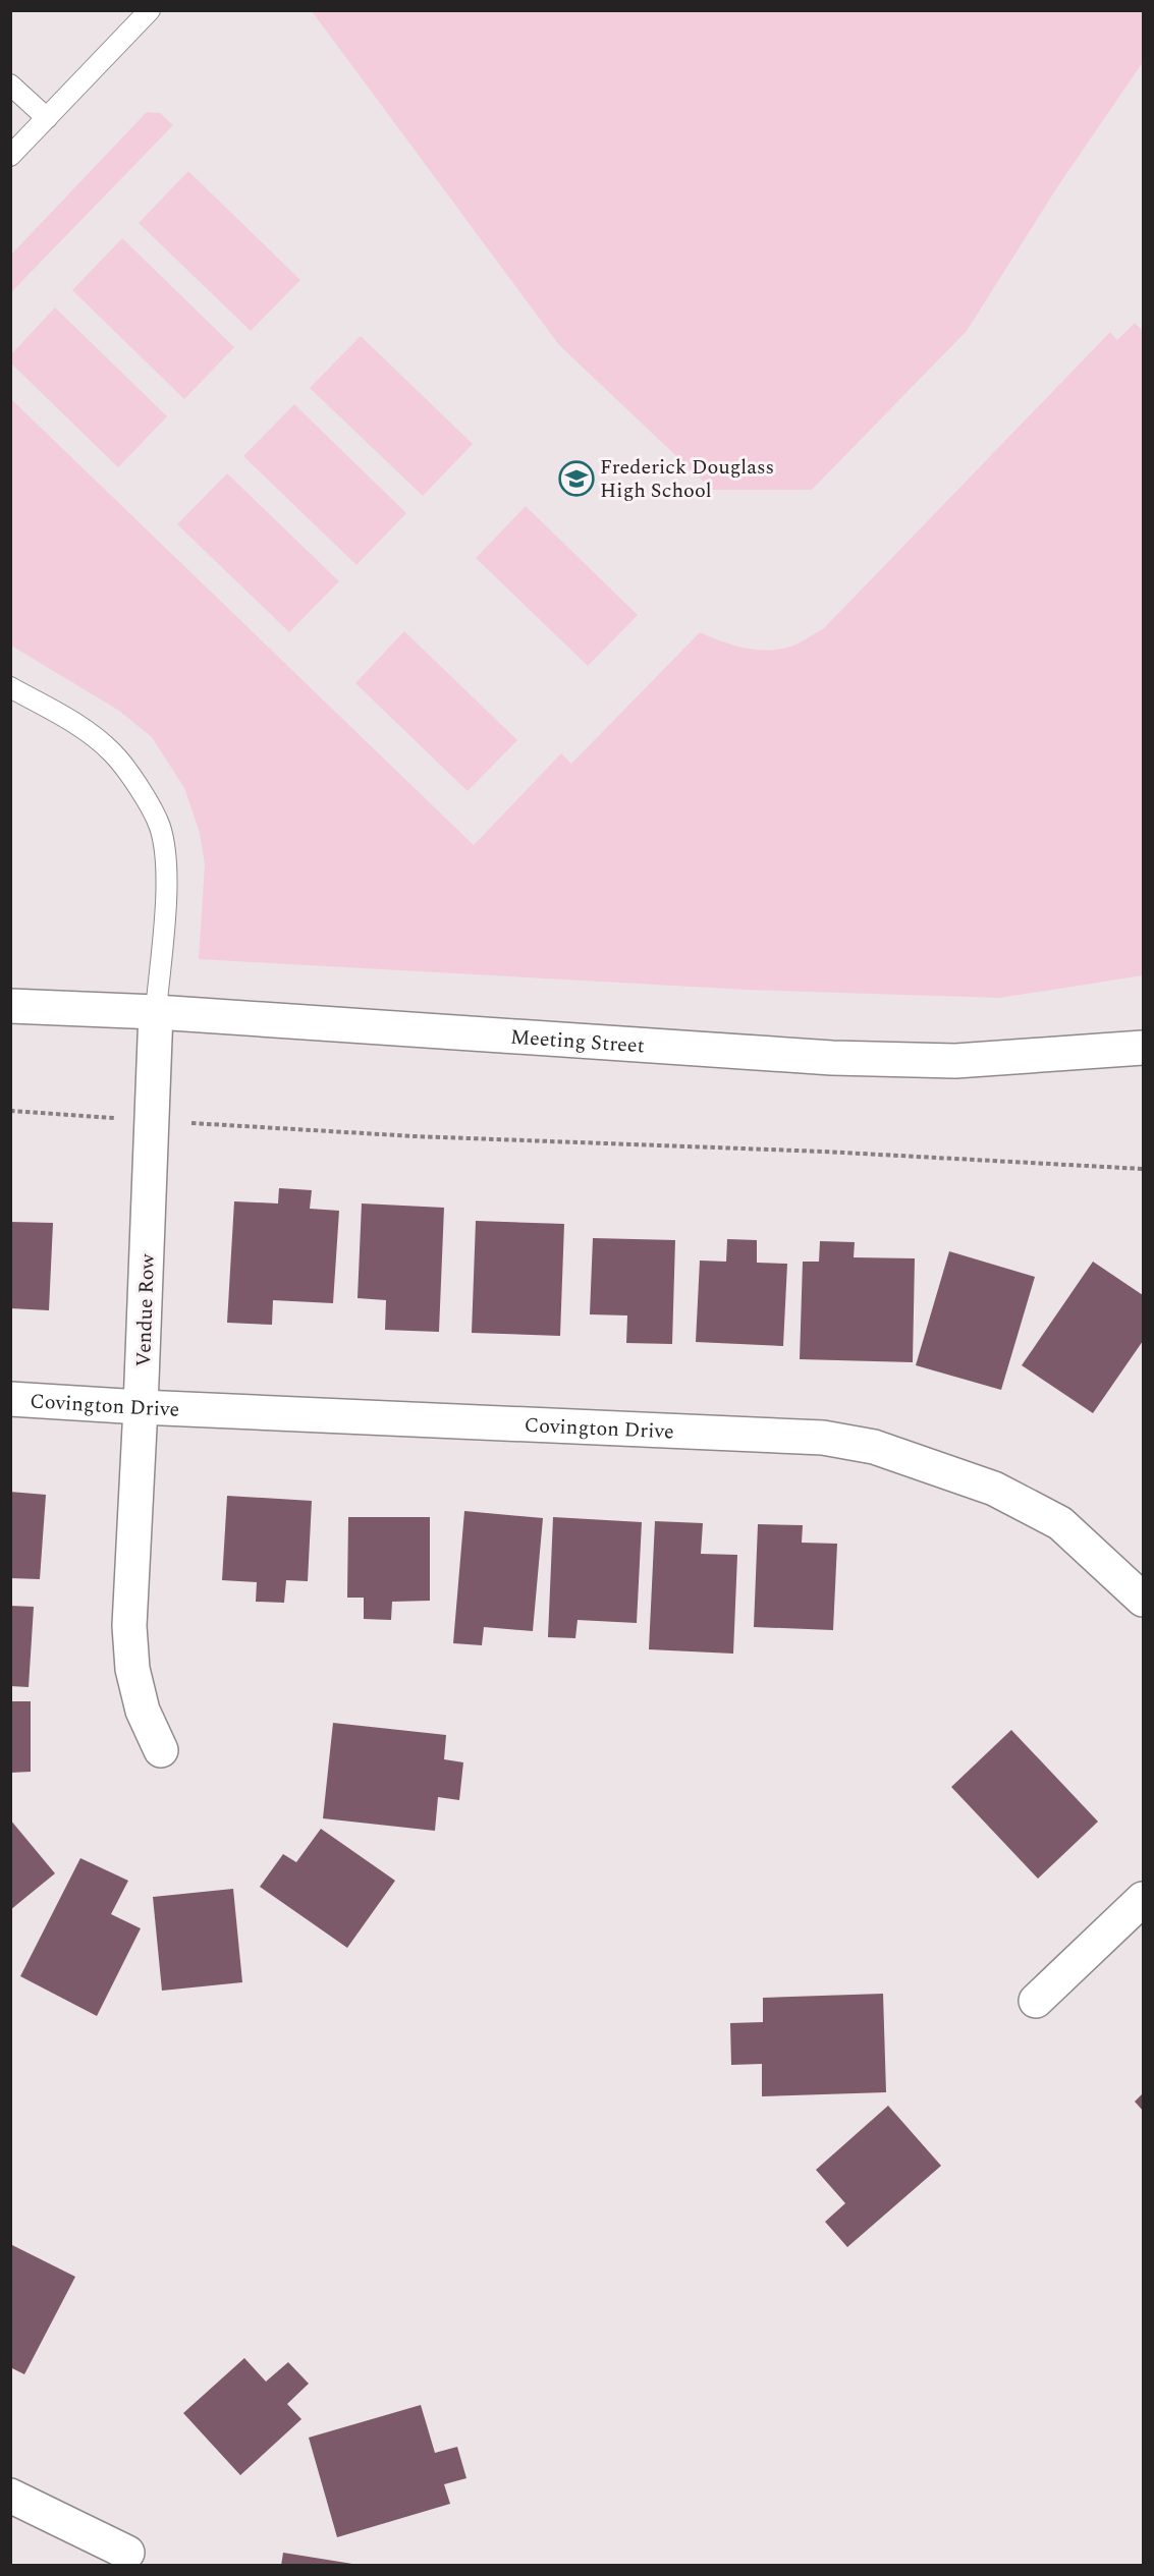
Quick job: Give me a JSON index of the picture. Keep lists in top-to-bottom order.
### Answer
{
  "streets": {
    "street": ["Meeting Street", "Vendue Row", "Covington Drive"]
  },
  "crossings": [
    ["Meeting Street", "Vendue Row"],
    ["Vendue Row", "Covington Drive"]
  ],
  "places": {
    "school or university": ["Frederick Douglass High School"]
  }
}
